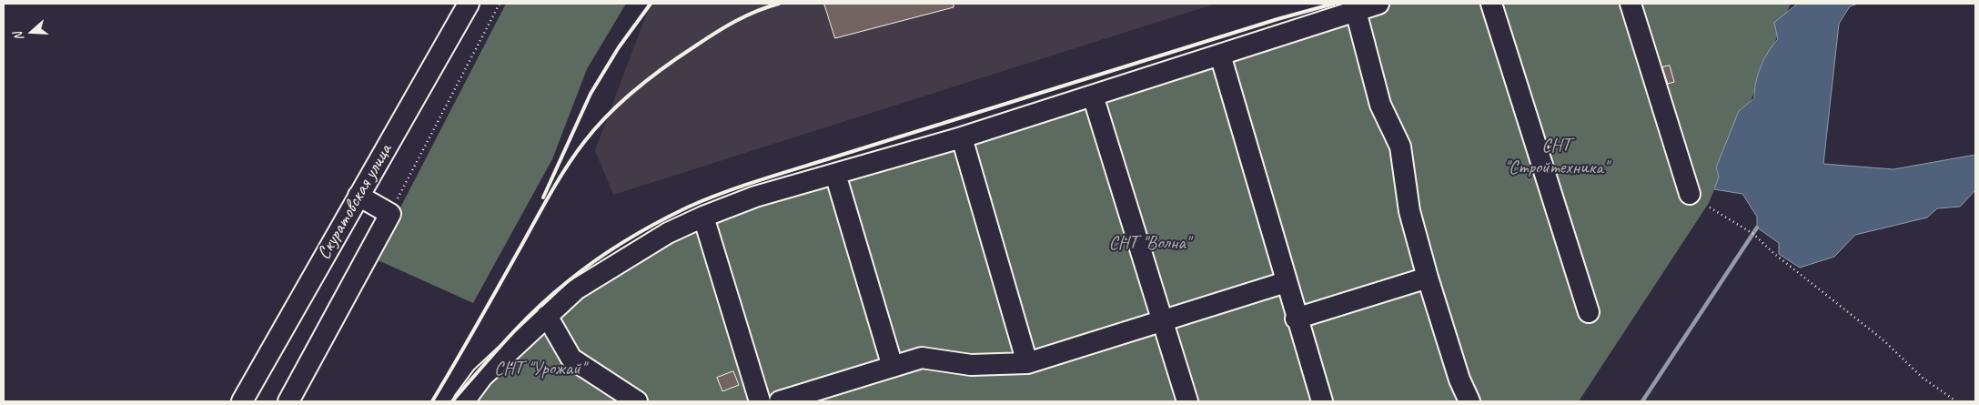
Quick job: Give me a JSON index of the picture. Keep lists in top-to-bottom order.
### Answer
{
  "streets": {
    "street": ["Скуратовская улица"]
  },
  "parks": ["СНТ \"Стройтехника\"", "СНТ \"Волна\"", "СНТ \"Урожай\""],
  "north": "left"
}
